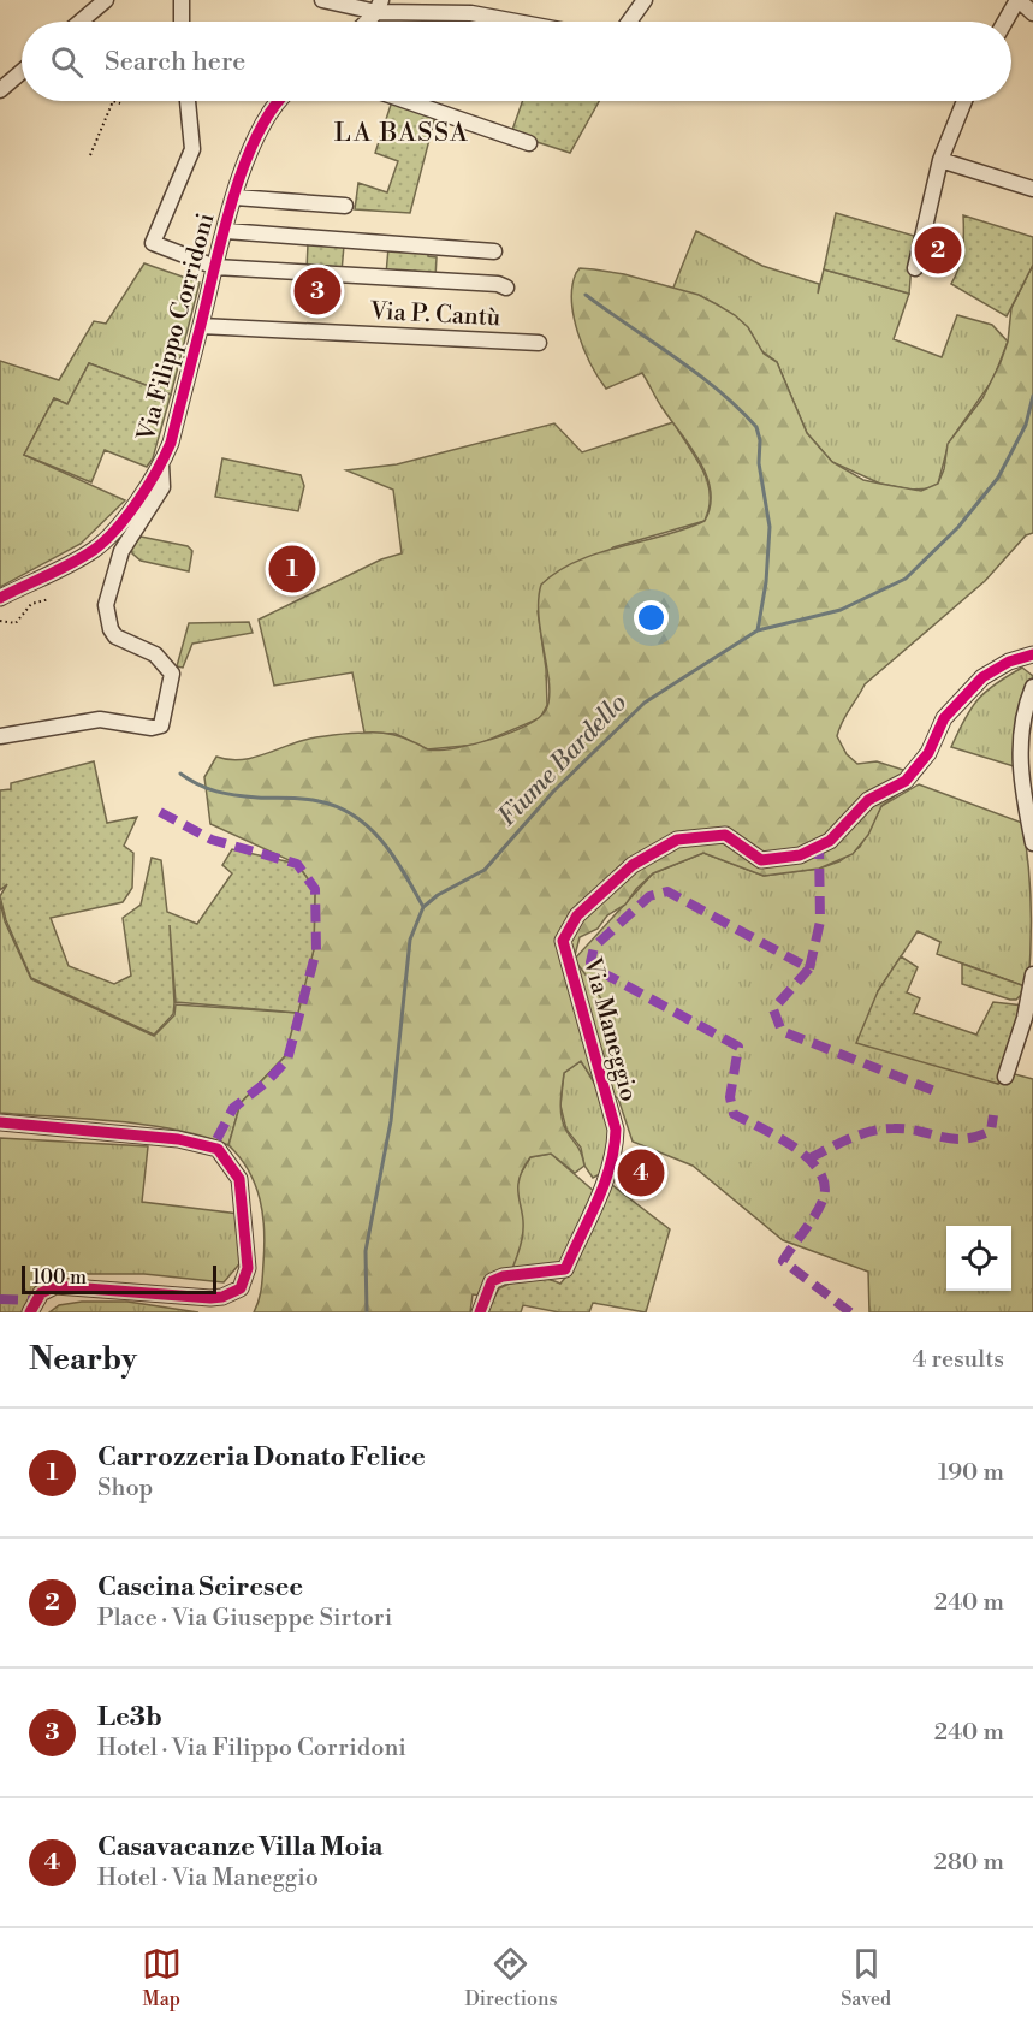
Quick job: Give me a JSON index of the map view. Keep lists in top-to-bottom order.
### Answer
{
  "streets": {
    "street": ["Via P. Cantù", "Via Filippo Corridoni", "Via Maneggio"]
  },
  "crossings": [
    ["Via P. Cantù", "Via Filippo Corridoni"]
  ],
  "districts": ["LA BASSA"],
  "water": ["Fiume Bardello"],
  "scale_bar": "100 m",
  "page": {
    "search": "Search here",
    "pins": [
      "2",
      "3",
      "1",
      "4"
    ],
    "scale": "100 m",
    "heading": ["Nearby", "4 results"],
    "list": [
      {
        "mark": "1",
        "name": "Carrozzeria Donato Felice",
        "note": "Shop",
        "value": "190 m"
      },
      {
        "mark": "2",
        "name": "Cascina Sciresee",
        "note": "Place · Via Giuseppe Sirtori",
        "value": "240 m"
      },
      {
        "mark": "3",
        "name": "Le3b",
        "note": "Hotel · Via Filippo Corridoni",
        "value": "240 m"
      },
      {
        "mark": "4",
        "name": "Casavacanze Villa Moia",
        "note": "Hotel · Via Maneggio",
        "value": "280 m"
      }
    ],
    "nav": ["Map", "Directions", "Saved"]
  }
}
